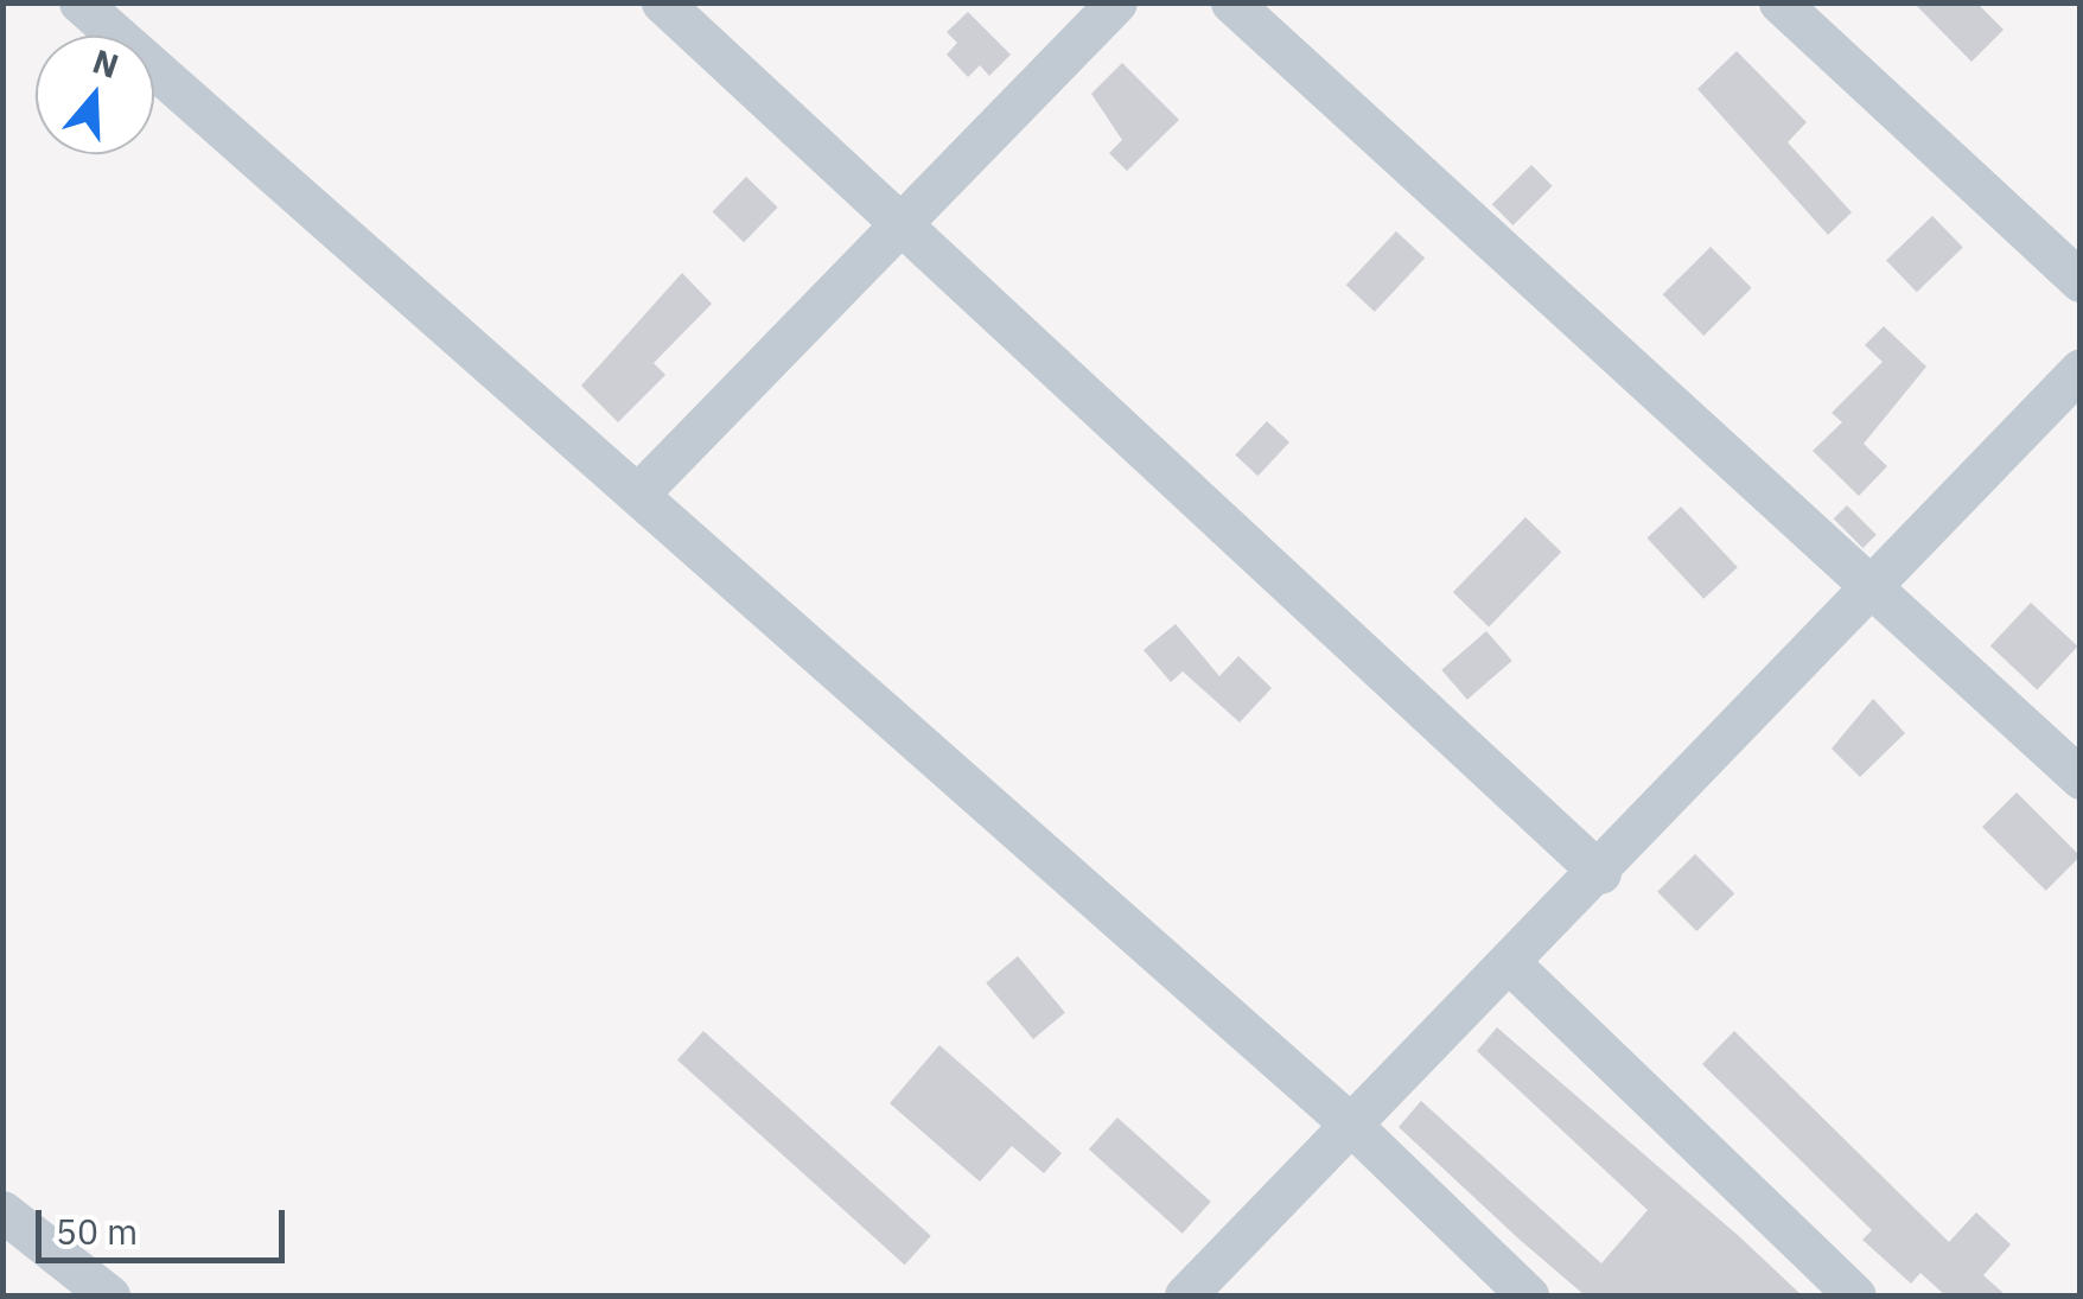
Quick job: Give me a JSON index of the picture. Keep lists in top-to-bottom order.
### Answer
{
  "scale_bar": "50 m",
  "north": "top"
}
